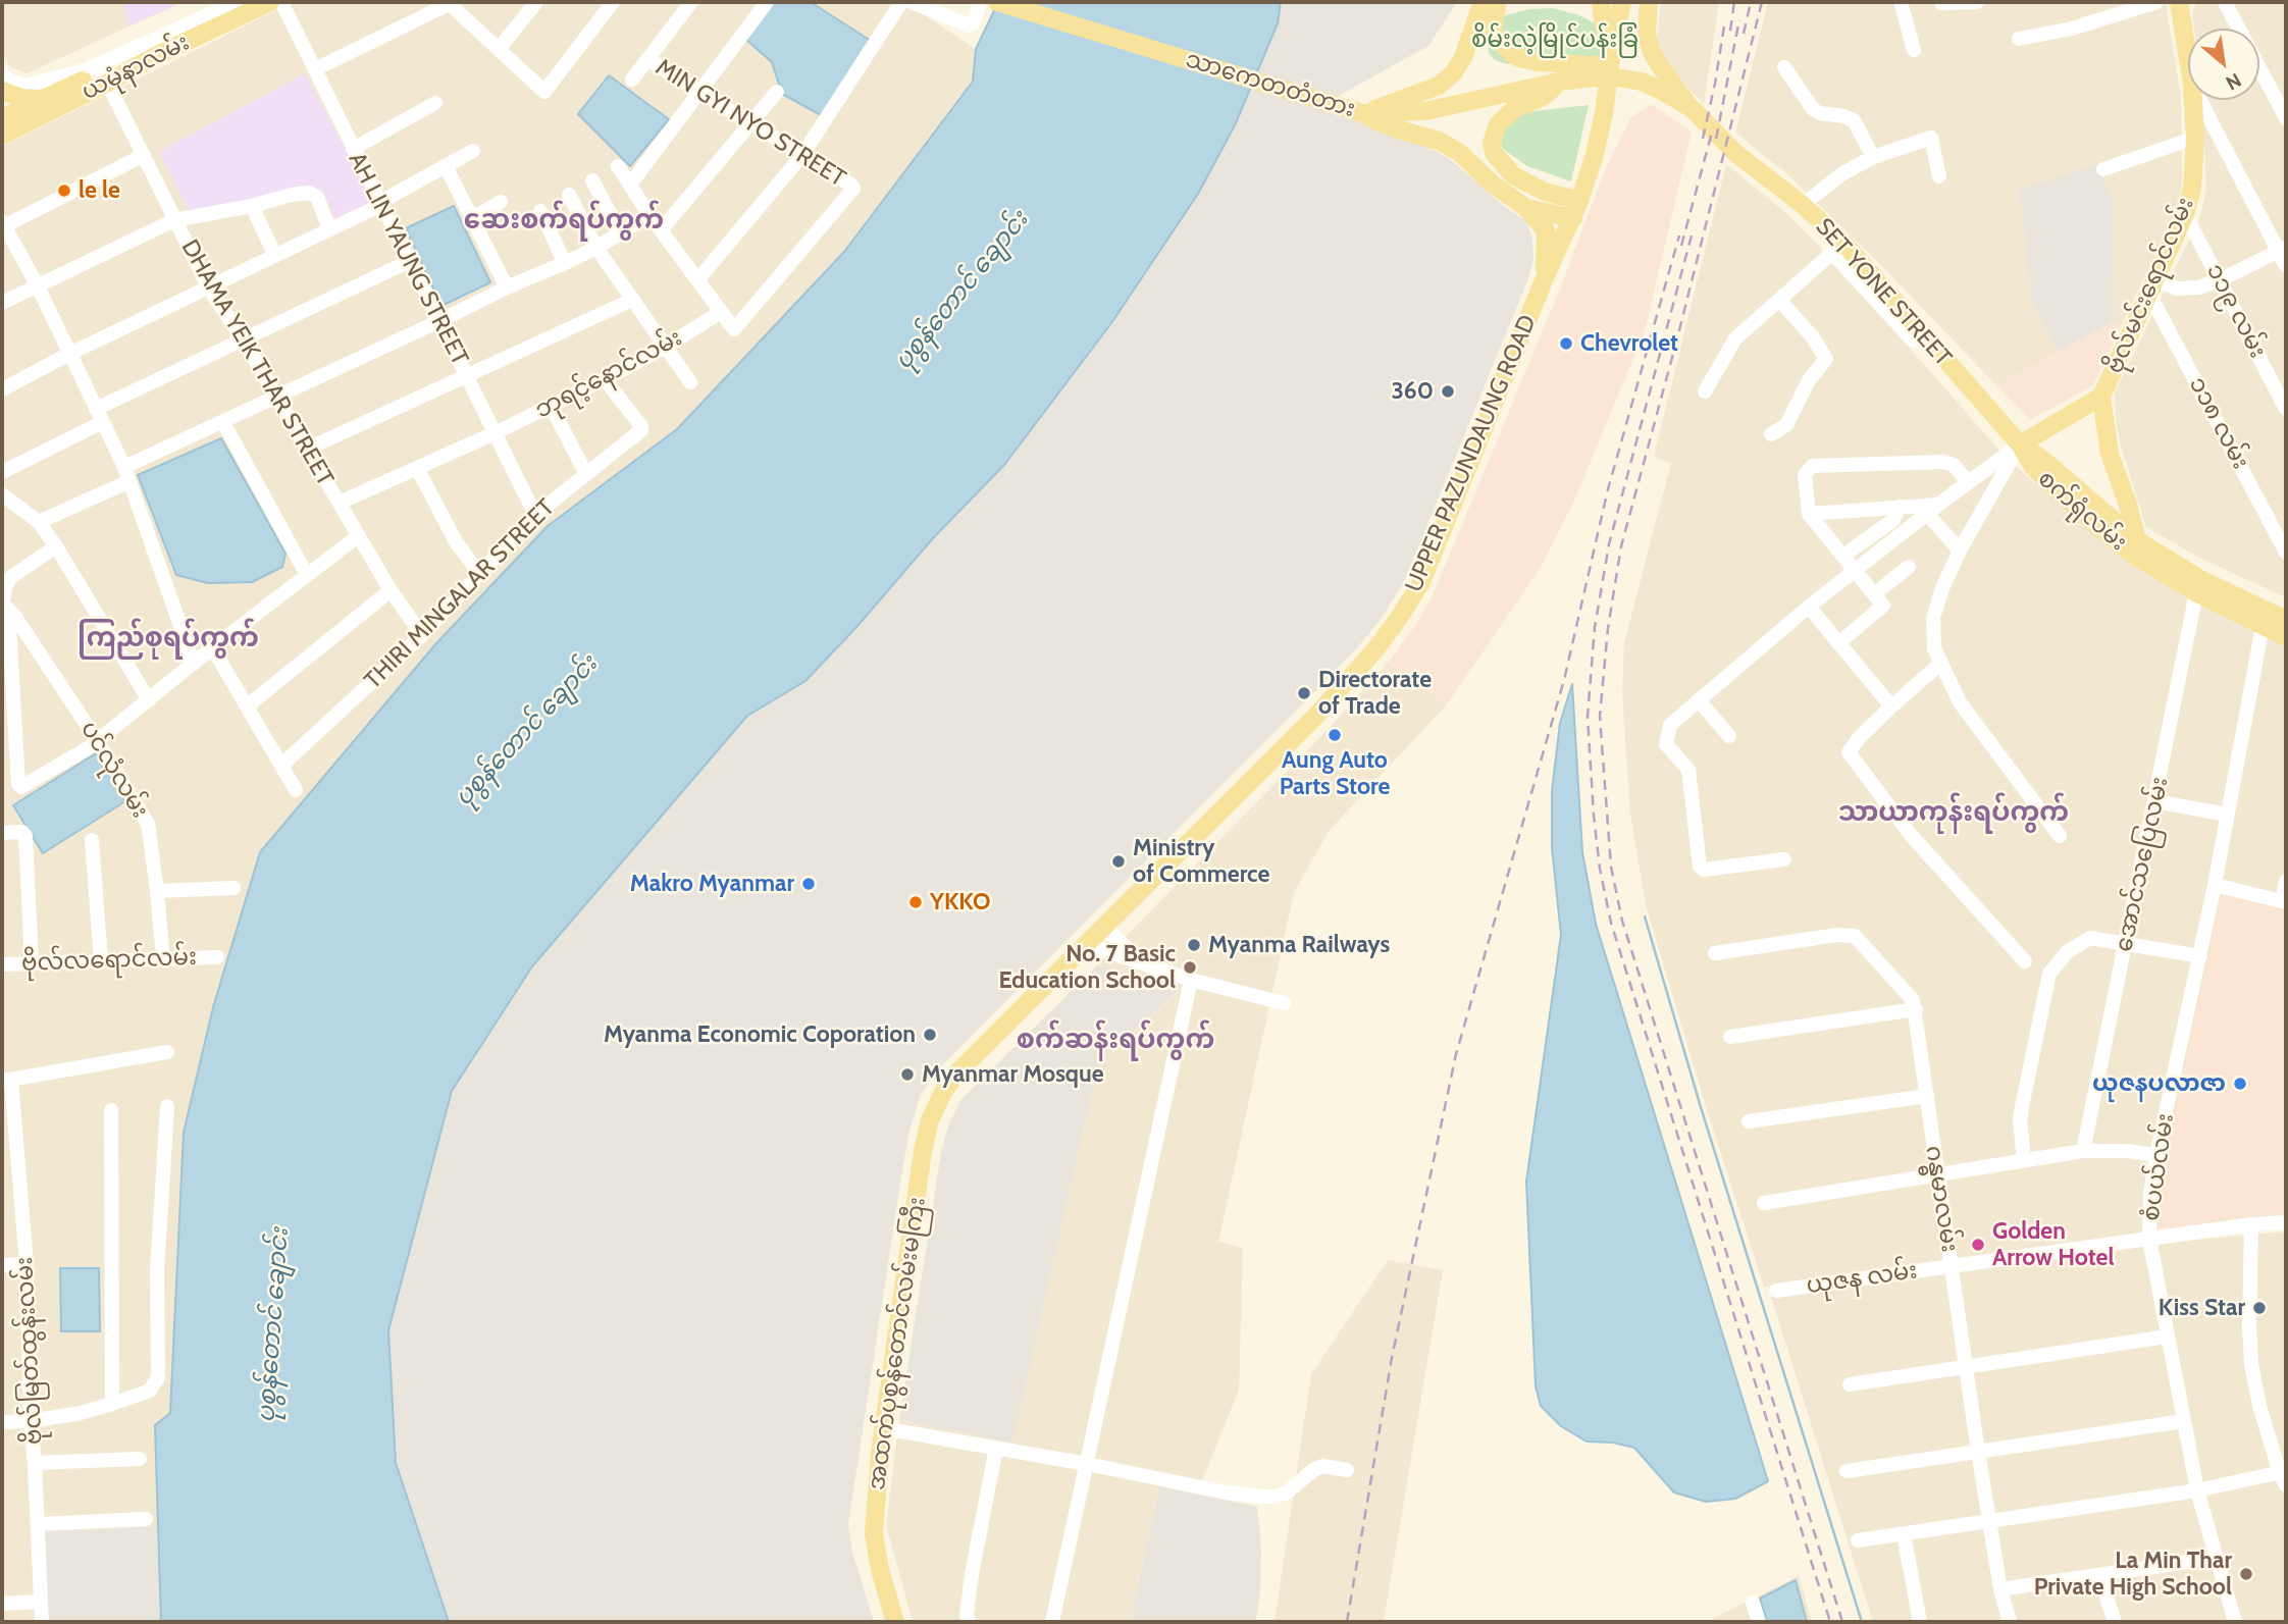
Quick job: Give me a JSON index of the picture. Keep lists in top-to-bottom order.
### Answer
{
  "streets": {
    "main road": [
      "ယမုံနာလမ်း",
      "သာကေတတံတား",
      "ဗိုလ်မင်းရောင်လမ်း",
      "SET YONE STREET",
      "UPPER PAZUNDAUNG ROAD",
      "စက်ရုံလမ်း",
      "အထက်ပုစွန်တောင်လမ်းမကြီး"
    ],
    "street": [
      "MIN GYI NYO STREET",
      "AH LIN YAUNG STREET",
      "၁၁၉ လမ်း",
      "DHAMA YEIK THAR STREET",
      "ဘုရင့်နောင်လမ်း",
      "၁၁၈ လမ်း",
      "THIRI MINGALAR STREET",
      "ပင်လုံလမ်း",
      "အောင်သပြေလမ်း",
      "ဗိုလ်လရောင်လမ်း",
      "စံပယ်လမ်း",
      "ဂန္ဓမာလမ်း",
      "ယုဇန လမ်း",
      "ဗိုလ်မြတ်ထွန်းလမ်း"
    ]
  },
  "crossings": [
    ["ယမုံနာလမ်း", "DHAMA YEIK THAR STREET"],
    ["သာကေတတံတား", "SET YONE STREET"],
    ["MIN GYI NYO STREET", "ဘုရင့်နောင်လမ်း"],
    ["AH LIN YAUNG STREET", "ဘုရင့်နောင်လမ်း"],
    ["AH LIN YAUNG STREET", "THIRI MINGALAR STREET"],
    ["ဗိုလ်မင်းရောင်လမ်း", "SET YONE STREET"],
    ["ဗိုလ်မင်းရောင်လမ်း", "၁၁၉ လမ်း"],
    ["ဗိုလ်မင်းရောင်လမ်း", "၁၁၈ လမ်း"],
    ["ဗိုလ်မင်းရောင်လမ်း", "စက်ရုံလမ်း"],
    ["SET YONE STREET", "စက်ရုံလမ်း"],
    ["DHAMA YEIK THAR STREET", "ဘုရင့်နောင်လမ်း"],
    ["DHAMA YEIK THAR STREET", "THIRI MINGALAR STREET"],
    ["ဘုရင့်နောင်လမ်း", "THIRI MINGALAR STREET"],
    ["UPPER PAZUNDAUNG ROAD", "အထက်ပုစွန်တောင်လမ်းမကြီး"],
    ["စက်ရုံလမ်း", "အောင်သပြေလမ်း"],
    ["စက်ရုံလမ်း", "စံပယ်လမ်း"],
    ["ပင်လုံလမ်း", "ဗိုလ်လရောင်လမ်း"],
    ["စံပယ်လမ်း", "ယုဇန လမ်း"],
    ["ဂန္ဓမာလမ်း", "ယုဇန လမ်း"]
  ],
  "districts": [
    "ဆေးစက်ရပ်ကွက်",
    "ကြည်စုရပ်ကွက်",
    "သာယာကုန်းရပ်ကွက်",
    "စက်ဆန်းရပ်ကွက်"
  ],
  "water": ["ပုစွန်တောင် ချောင်း"],
  "parks": ["စိမ်းလဲ့မြိုင်ပန်းခြံ"],
  "places": [
    "le le",
    "Chevrolet",
    "360",
    "Directorate of Trade",
    "Aung Auto Parts Store",
    "Ministry of Commerce",
    "Makro Myanmar",
    "YKKO",
    "Myanma Railways",
    "No. 7 Basic Education School",
    "Myanma Economic Coporation",
    "Myanmar Mosque",
    "ယုဇနပလာဇာ",
    "Golden Arrow Hotel",
    "Kiss Star",
    "La Min Thar Private High School"
  ],
  "north": "bottom right"
}
